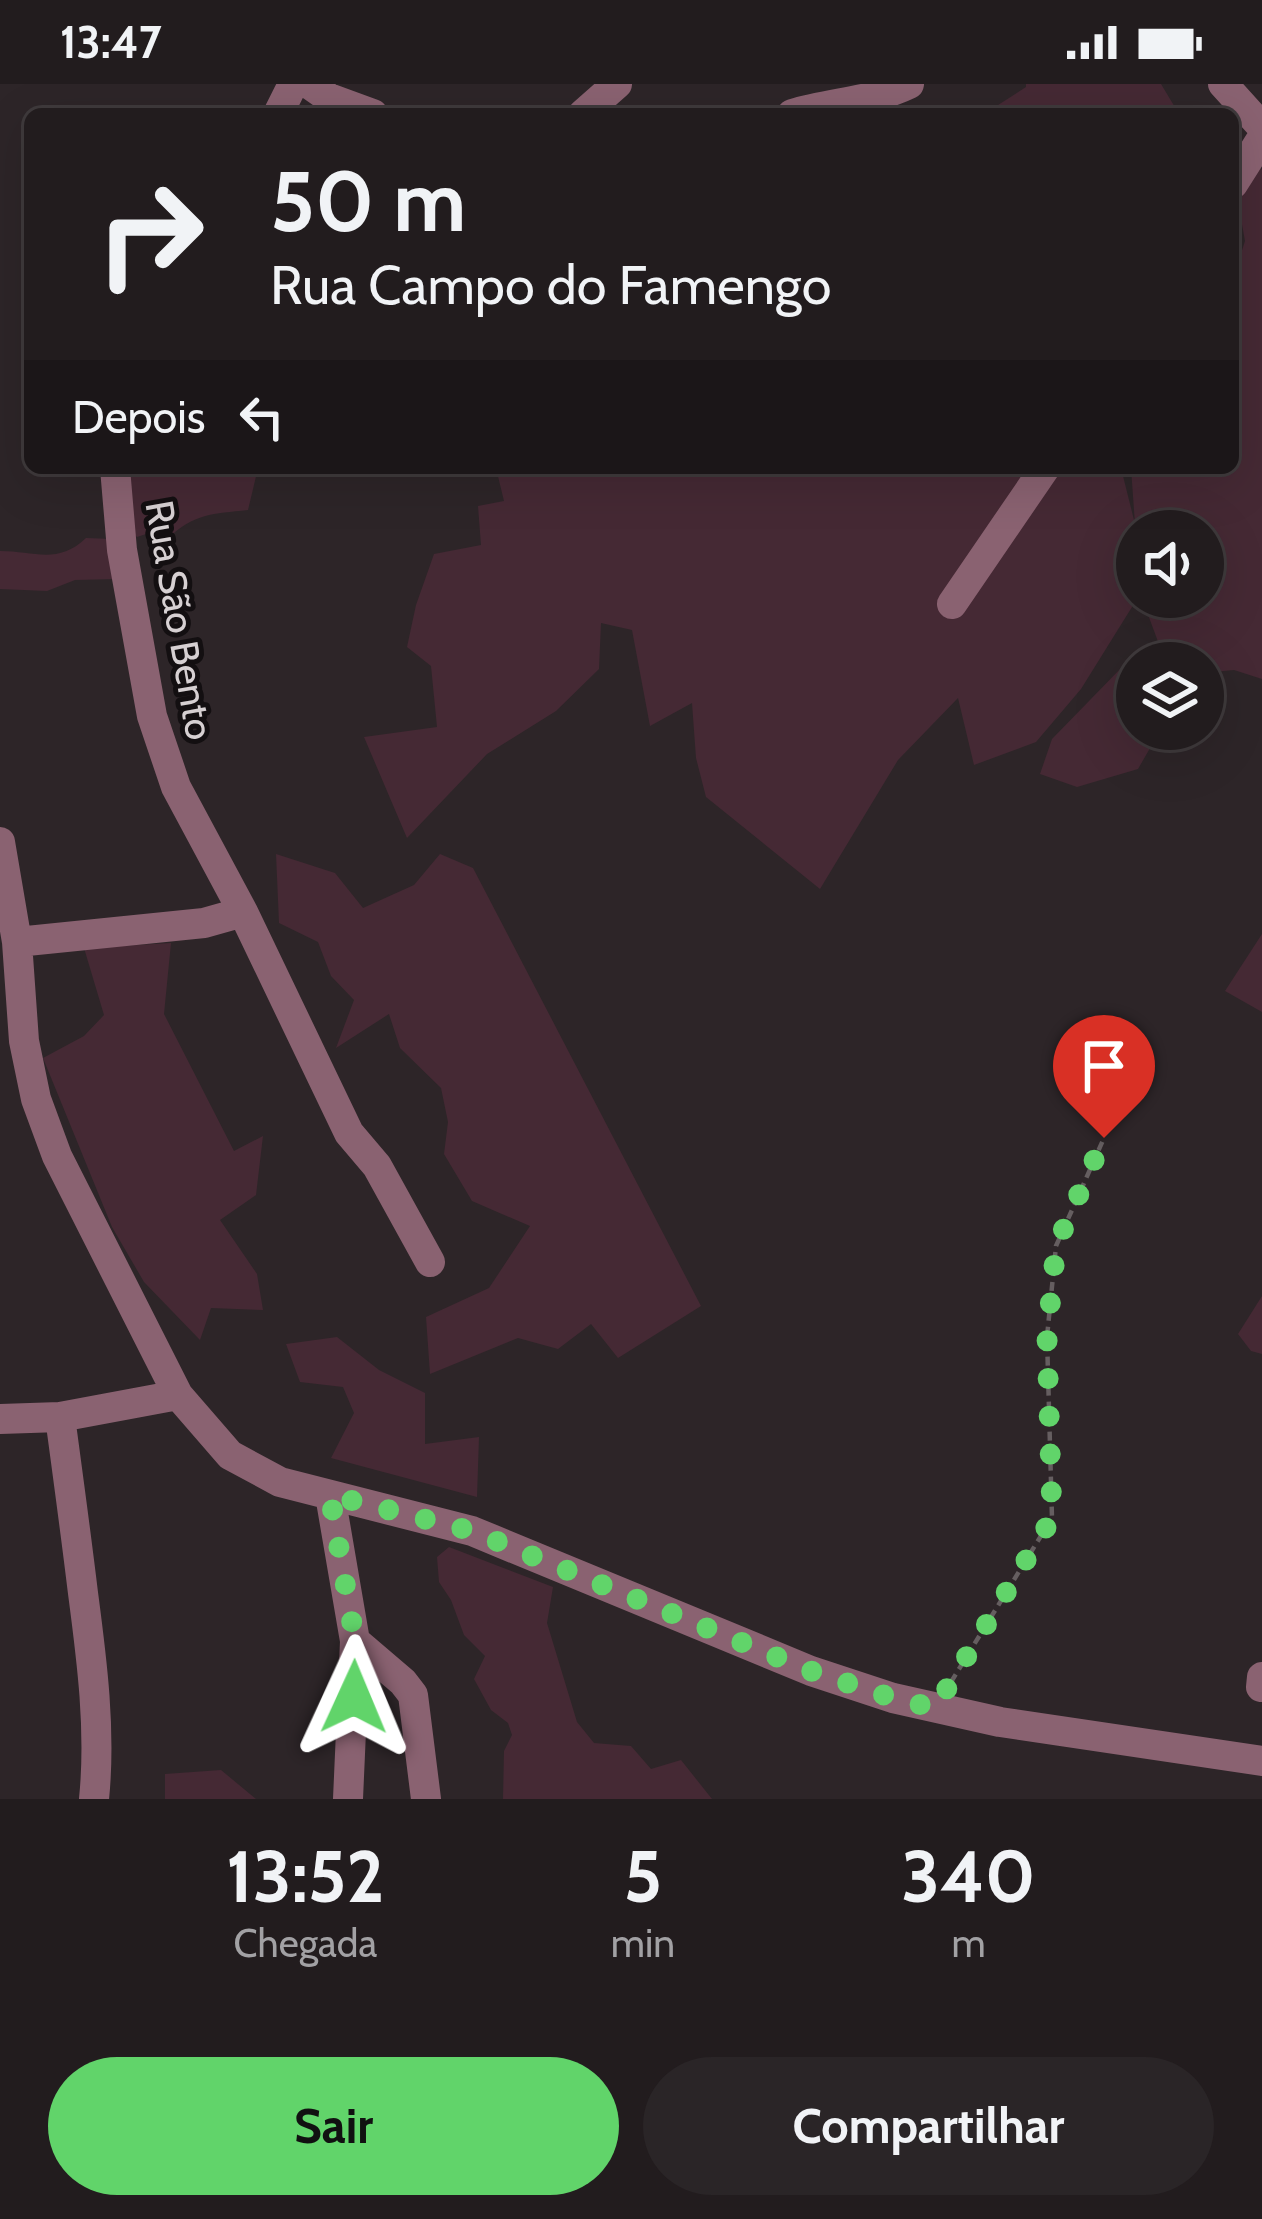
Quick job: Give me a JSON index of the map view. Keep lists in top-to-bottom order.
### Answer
{
  "streets": {
    "street": ["Rua São Bento"]
  },
  "page": {
    "status": "13:47",
    "turn": ["50 m", "Rua Campo do Famengo"],
    "then": "Depois",
    "eta": [
      "13:52",
      "Chegada",
      "5",
      "min",
      "340",
      "m"
    ],
    "buttons": ["Sair", "Compartilhar"]
  }
}
